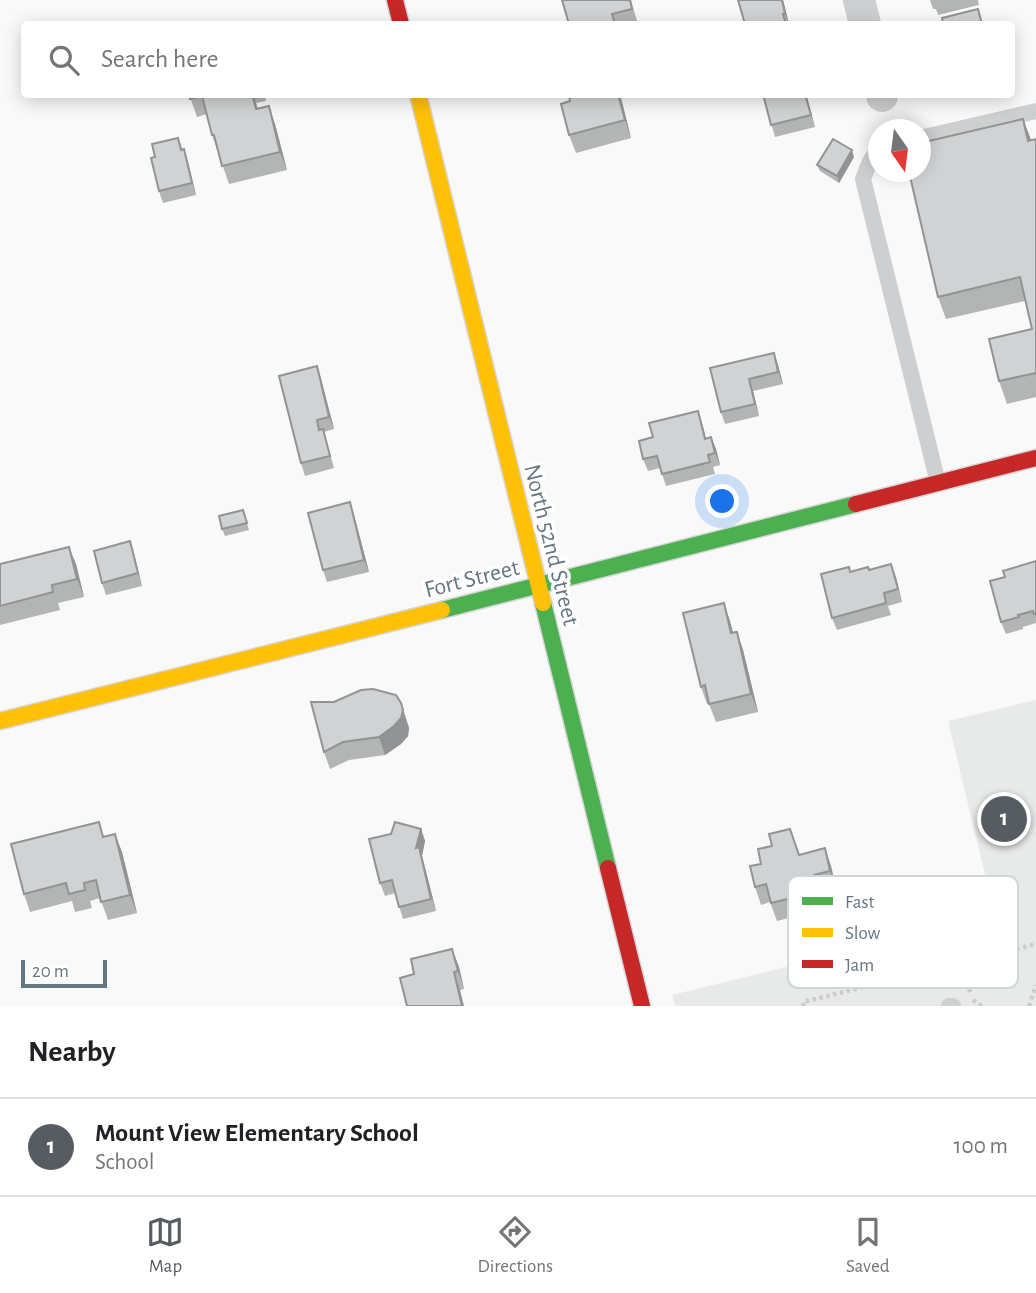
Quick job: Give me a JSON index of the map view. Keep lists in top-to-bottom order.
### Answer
{
  "streets": {
    "street": ["North 52nd Street", "Fort Street"]
  },
  "crossings": [
    ["North 52nd Street", "Fort Street"]
  ],
  "legend": ["Fast", "Slow", "Jam"],
  "scale_bar": "20 m",
  "north": "bottom",
  "page": {
    "search": "Search here",
    "pins": "1",
    "scale": "20 m",
    "heading": "Nearby",
    "list": [
      {
        "mark": "1",
        "name": "Mount View Elementary School",
        "note": "School",
        "value": "100 m"
      }
    ],
    "nav": ["Map", "Directions", "Saved"]
  }
}
